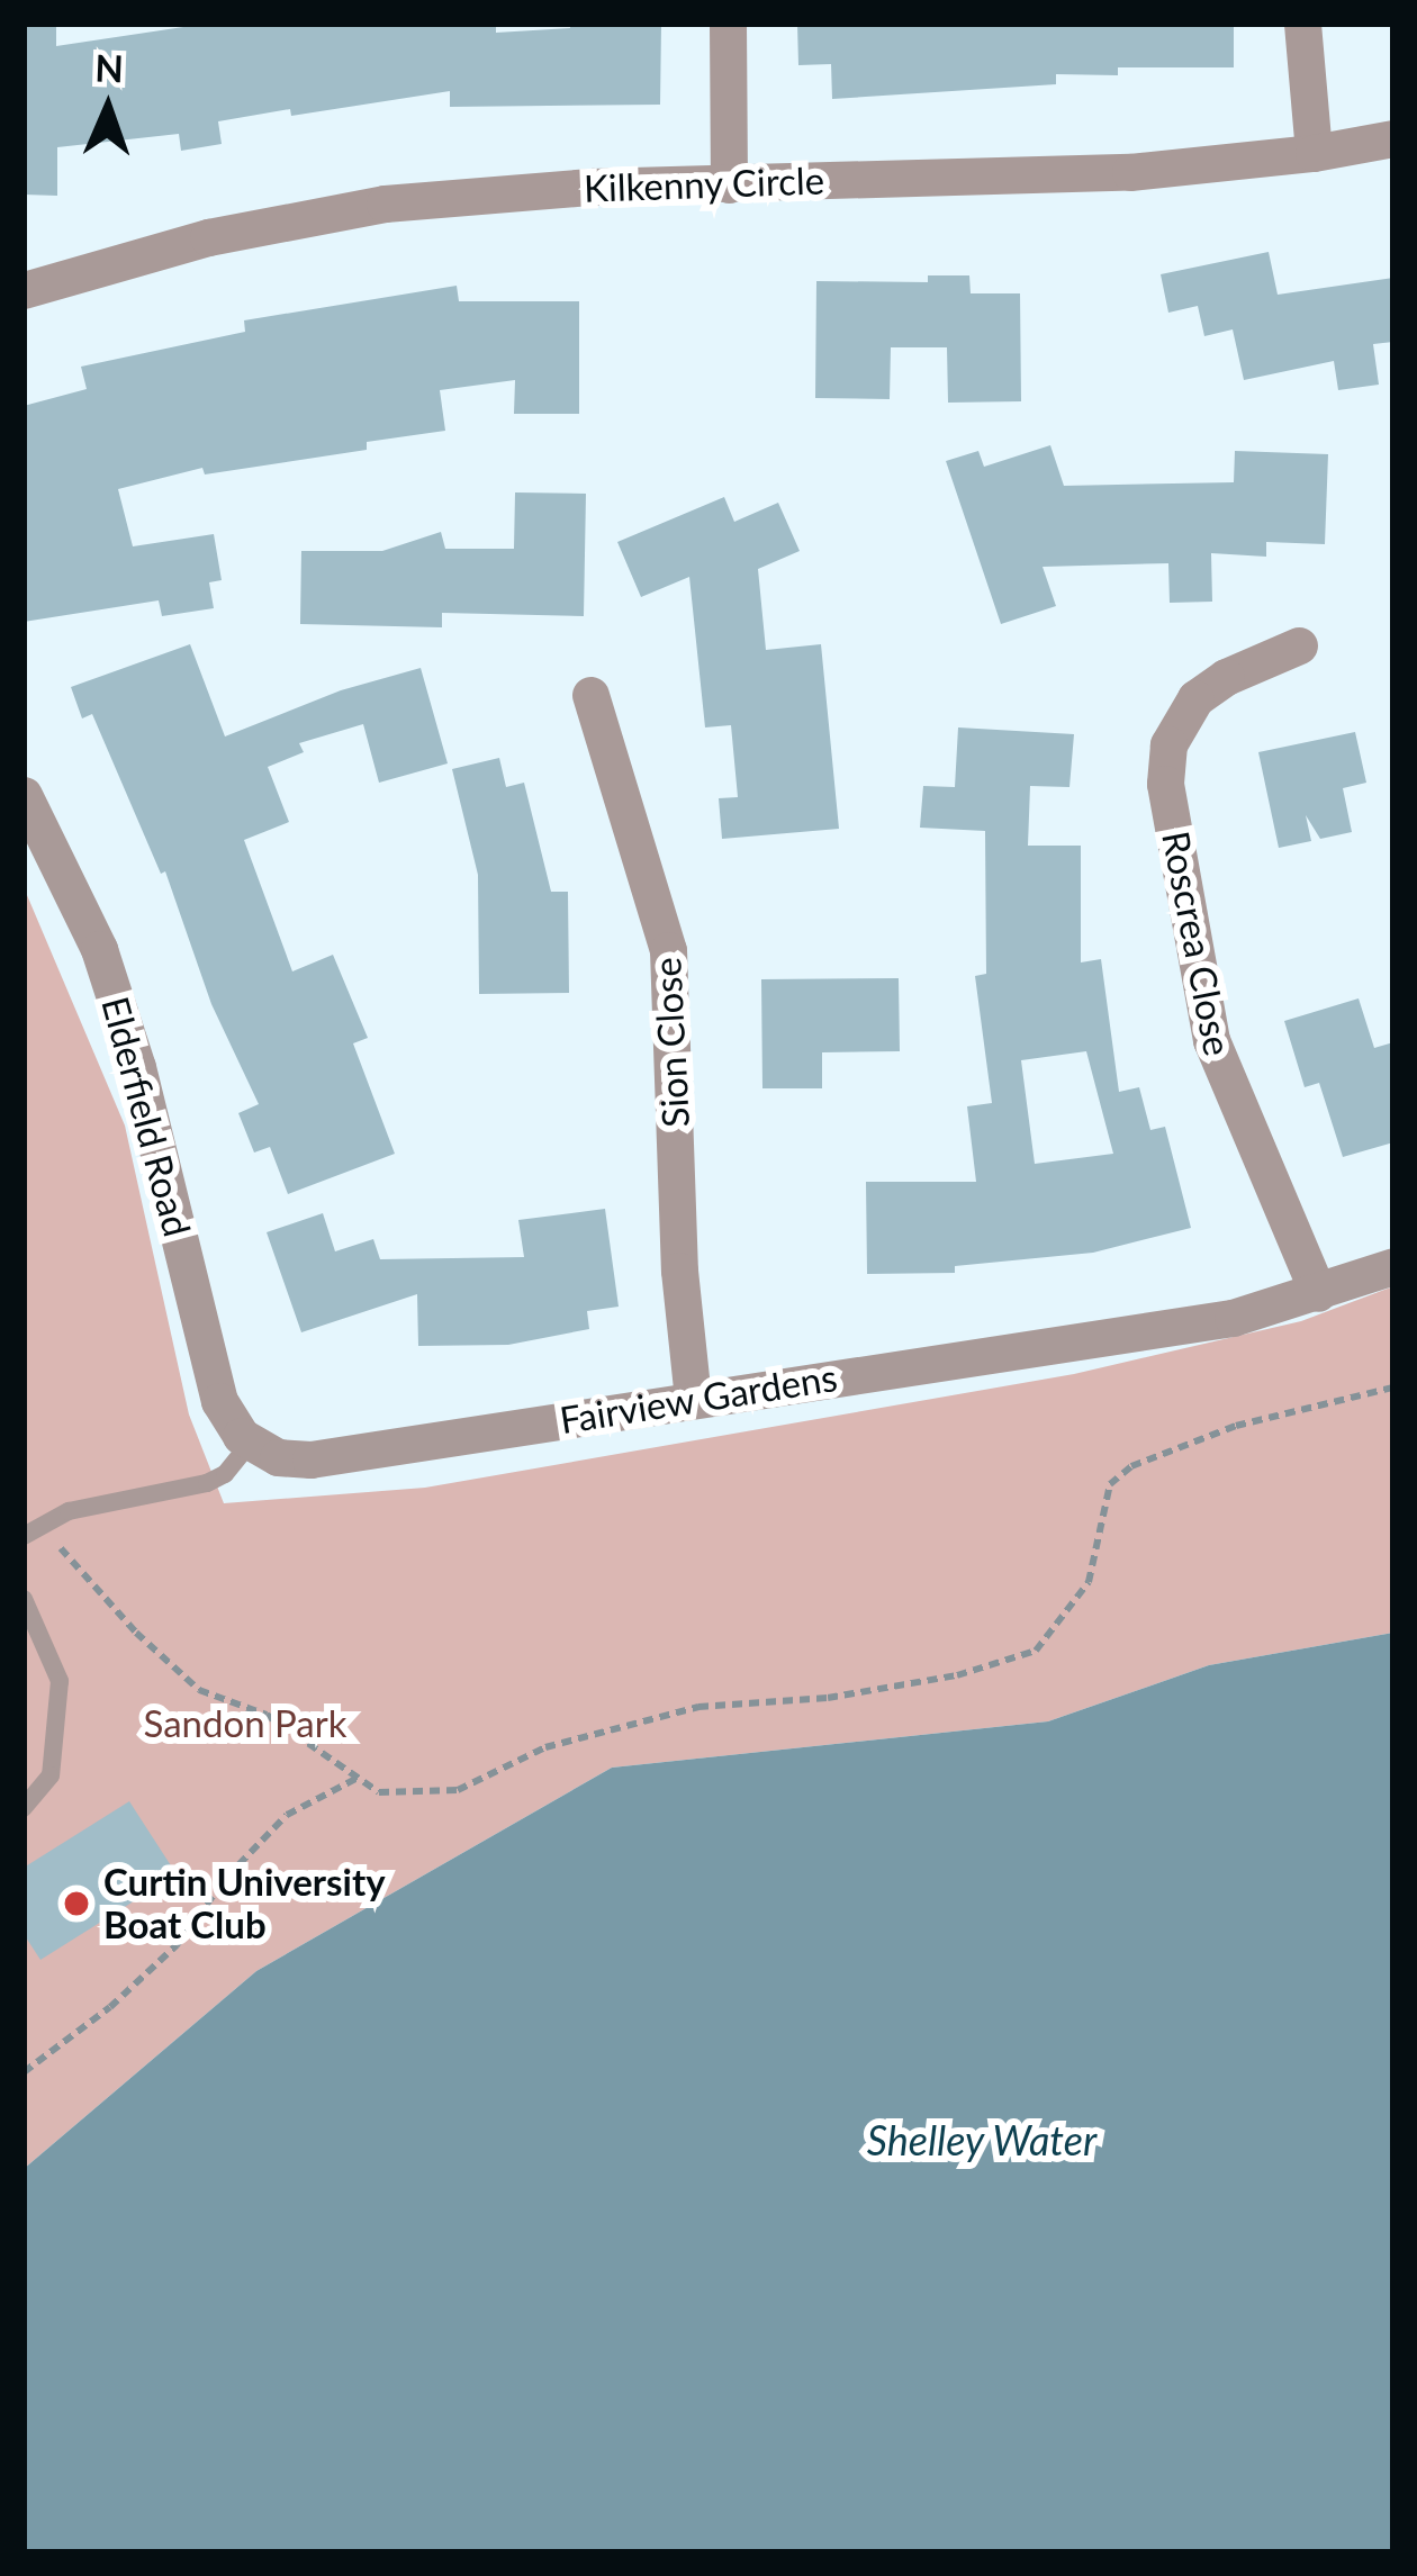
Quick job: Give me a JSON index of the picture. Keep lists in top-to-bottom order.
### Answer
{
  "streets": {
    "street": [
      "Kilkenny Circle",
      "Roscrea Close",
      "Sion Close",
      "Elderfield Road",
      "Fairview Gardens"
    ]
  },
  "crossings": [
    ["Roscrea Close", "Fairview Gardens"],
    ["Sion Close", "Fairview Gardens"],
    ["Elderfield Road", "Fairview Gardens"]
  ],
  "water": ["Shelley Water"],
  "parks": ["Sandon Park"],
  "places": ["Curtin University Boat Club"],
  "north": "top"
}
